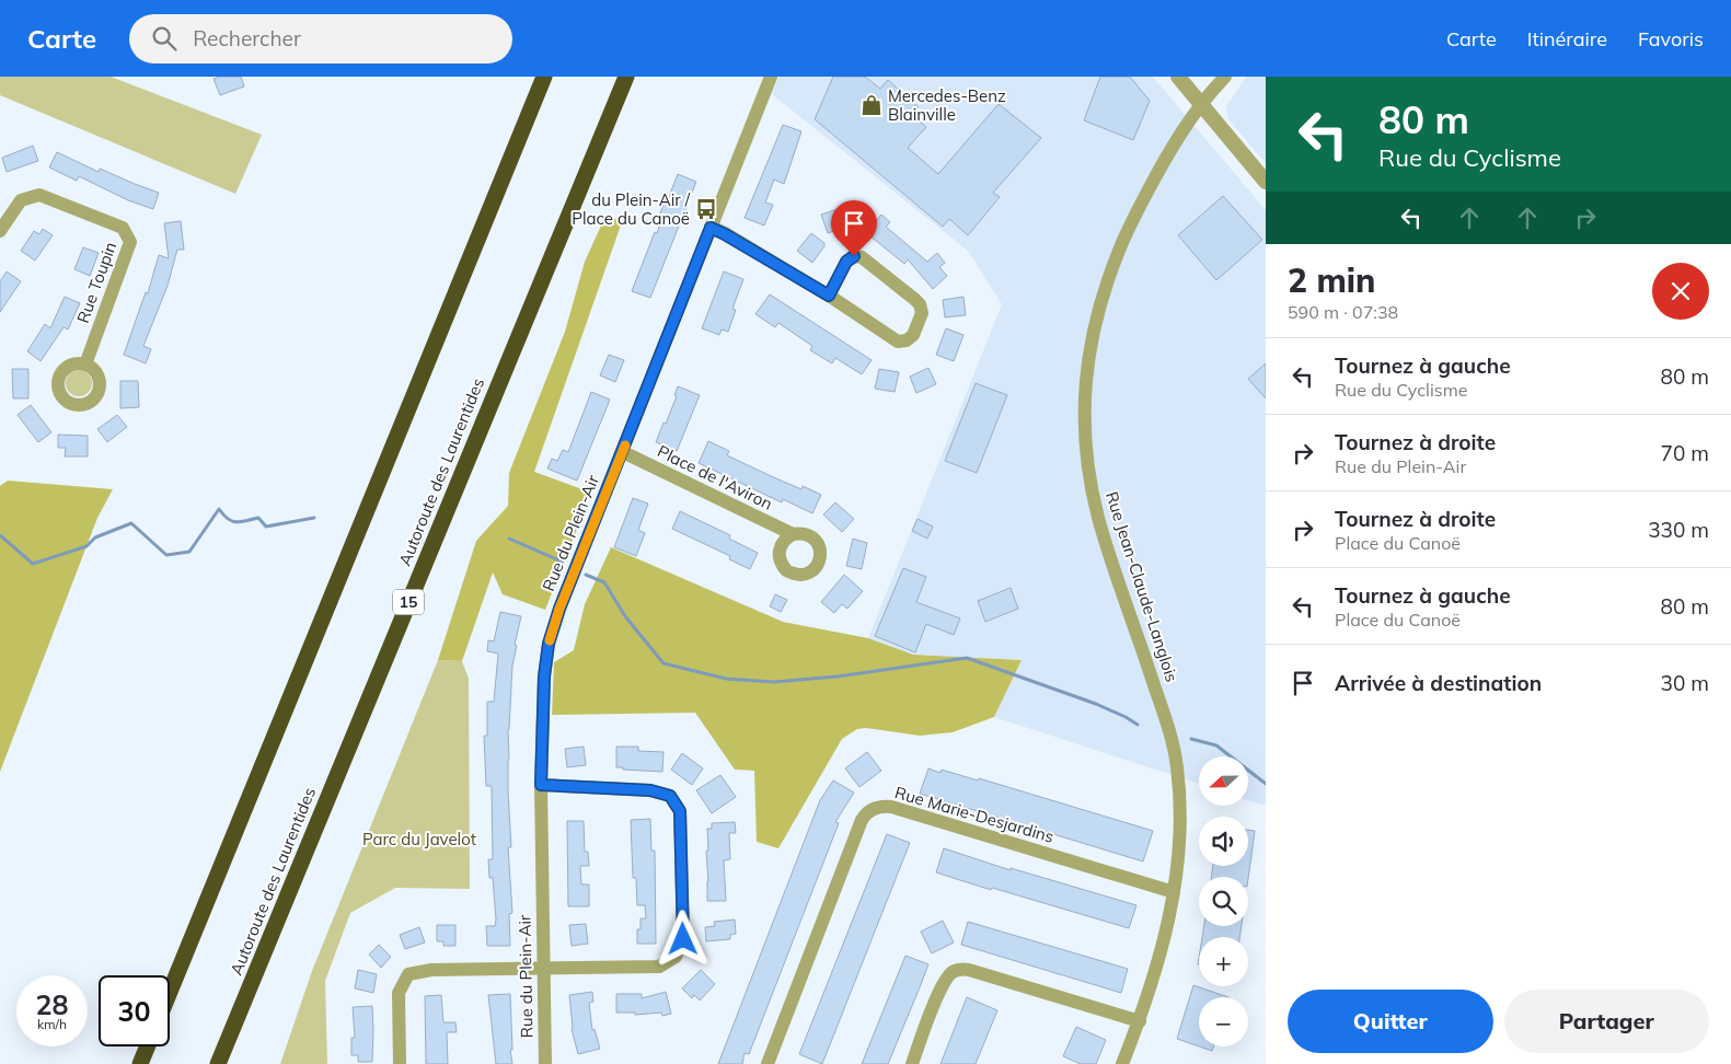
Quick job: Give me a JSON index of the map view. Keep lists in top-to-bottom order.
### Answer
{
  "streets": {
    "highway": ["Autoroute des Laurentides", "15"],
    "street": [
      "Rue Toupin",
      "Place de l'Aviron",
      "Rue du Plein-Air",
      "Rue Jean-Claude-Langlois",
      "Rue Marie-Desjardins"
    ]
  },
  "crossings": [
    ["Place de l'Aviron", "Rue du Plein-Air"],
    ["Rue Jean-Claude-Langlois", "Rue Marie-Desjardins"]
  ],
  "parks": ["Parc du Javelot"],
  "places": {
    "shop": ["Mercedes-Benz Blainville"],
    "bus stop": ["du Plein-Air / Place du Canoë"]
  },
  "north": "left",
  "page": {
    "header": "Carte",
    "search": "Rechercher",
    "nav": ["Carte", "Itinéraire", "Favoris"],
    "turn": ["80 m", "Rue du Cyclisme"],
    "heading": ["2 min", "590 m · 07:38"],
    "list": [
      {
        "name": "Tournez à gauche",
        "note": "Rue du Cyclisme",
        "value": "80 m"
      },
      {
        "name": "Tournez à droite",
        "note": "Rue du Plein-Air",
        "value": "70 m"
      },
      {
        "name": "Tournez à droite",
        "note": "Place du Canoë",
        "value": "330 m"
      },
      {
        "name": "Tournez à gauche",
        "note": "Place du Canoë",
        "value": "80 m"
      },
      {
        "name": "Arrivée à destination",
        "value": "30 m"
      }
    ],
    "map_buttons": ["+", "−"],
    "speed": "28 km/h",
    "limit": "30",
    "buttons": ["Quitter", "Partager"]
  }
}
